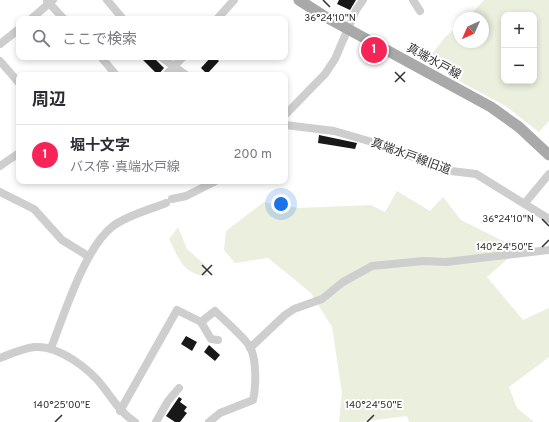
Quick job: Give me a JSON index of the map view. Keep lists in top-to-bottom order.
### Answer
{
  "streets": {
    "main road": ["真端水戸線"],
    "street": ["真端水戸線旧道"]
  },
  "north": "bottom left",
  "page": {
    "map_buttons": ["+", "−"],
    "search": "ここで検索",
    "pins": "1",
    "heading": "周辺",
    "list": [
      {
        "mark": "1",
        "name": "堀十文字",
        "note": "バス停 · 真端水戸線",
        "value": "200 m"
      }
    ]
  },
  "coordinates": ["36°24'10\"N", "140°24'50\"E", "140°25'00\"E"]
}
